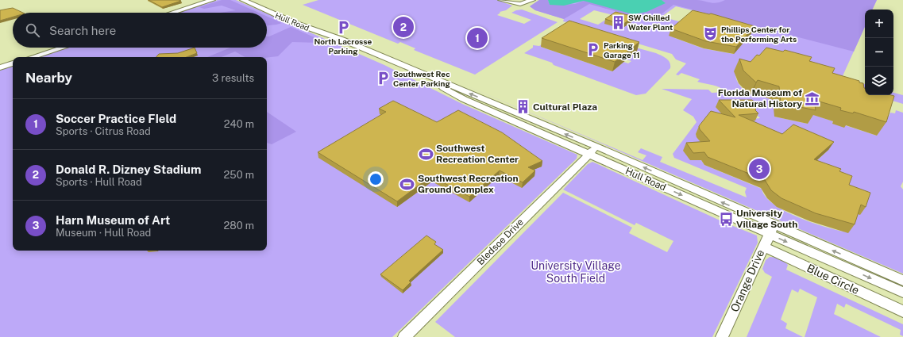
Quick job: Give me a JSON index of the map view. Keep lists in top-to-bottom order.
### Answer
{
  "streets": {
    "street": [
      "Hull Road",
      "Bledsoe Drive",
      "Blue Circle",
      "Orange Drive"
    ]
  },
  "crossings": [
    ["Hull Road", "Bledsoe Drive"],
    ["Hull Road", "Orange Drive"],
    ["Blue Circle", "Orange Drive"]
  ],
  "parks": ["University Village South Field"],
  "places": {
    "building": ["SW Chilled Water Plant", "Cultural Plaza"],
    "parking": ["North Lacrosse Parking", "Parking Garage 11", "Southwest Rec Center Parking"],
    "theatre": ["Phillips Center for the Performing Arts"],
    "museum": ["Florida Museum of Natural History"],
    "sports": ["Southwest Recreation Center", "Southwest Recreation Ground Complex"],
    "bus stop": ["University Village South"]
  },
  "page": {
    "map_buttons": ["+", "−"],
    "search": "Search here",
    "pins": ["2", "1", "3"],
    "heading": ["Nearby", "3 results"],
    "list": [
      {
        "mark": "1",
        "name": "Soccer Practice FIeld",
        "note": "Sports · Citrus Road",
        "value": "240 m"
      },
      {
        "mark": "2",
        "name": "Donald R. Dizney Stadium",
        "note": "Sports · Hull Road",
        "value": "250 m"
      },
      {
        "mark": "3",
        "name": "Harn Museum of Art",
        "note": "Museum · Hull Road",
        "value": "280 m"
      }
    ]
  }
}
